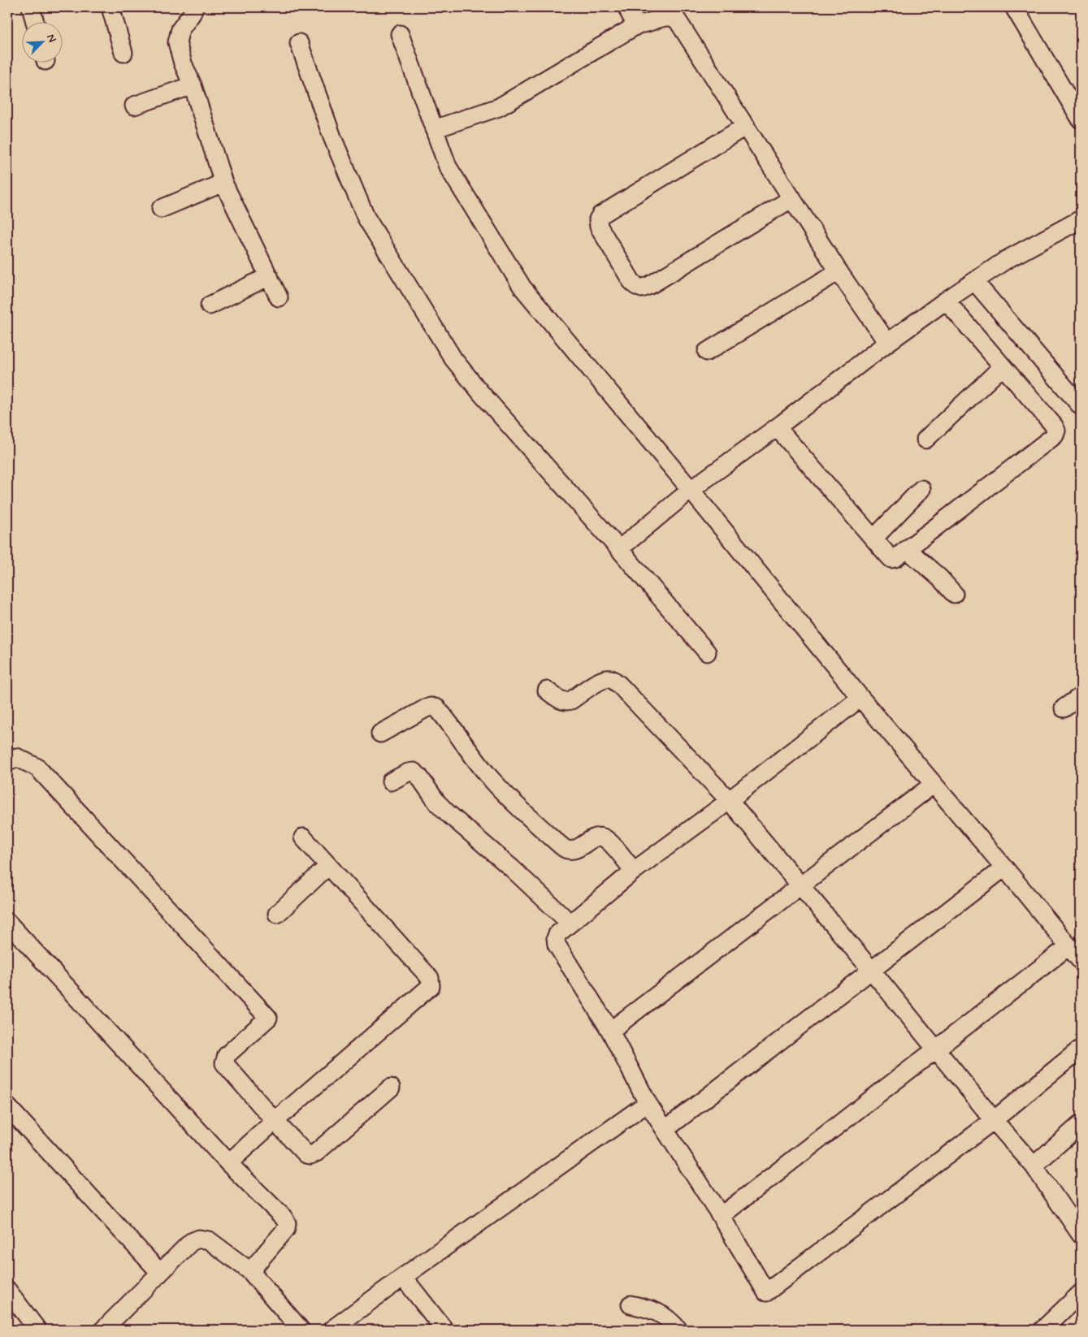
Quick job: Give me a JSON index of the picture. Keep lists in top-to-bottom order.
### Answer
{
  "north": "top right"
}
